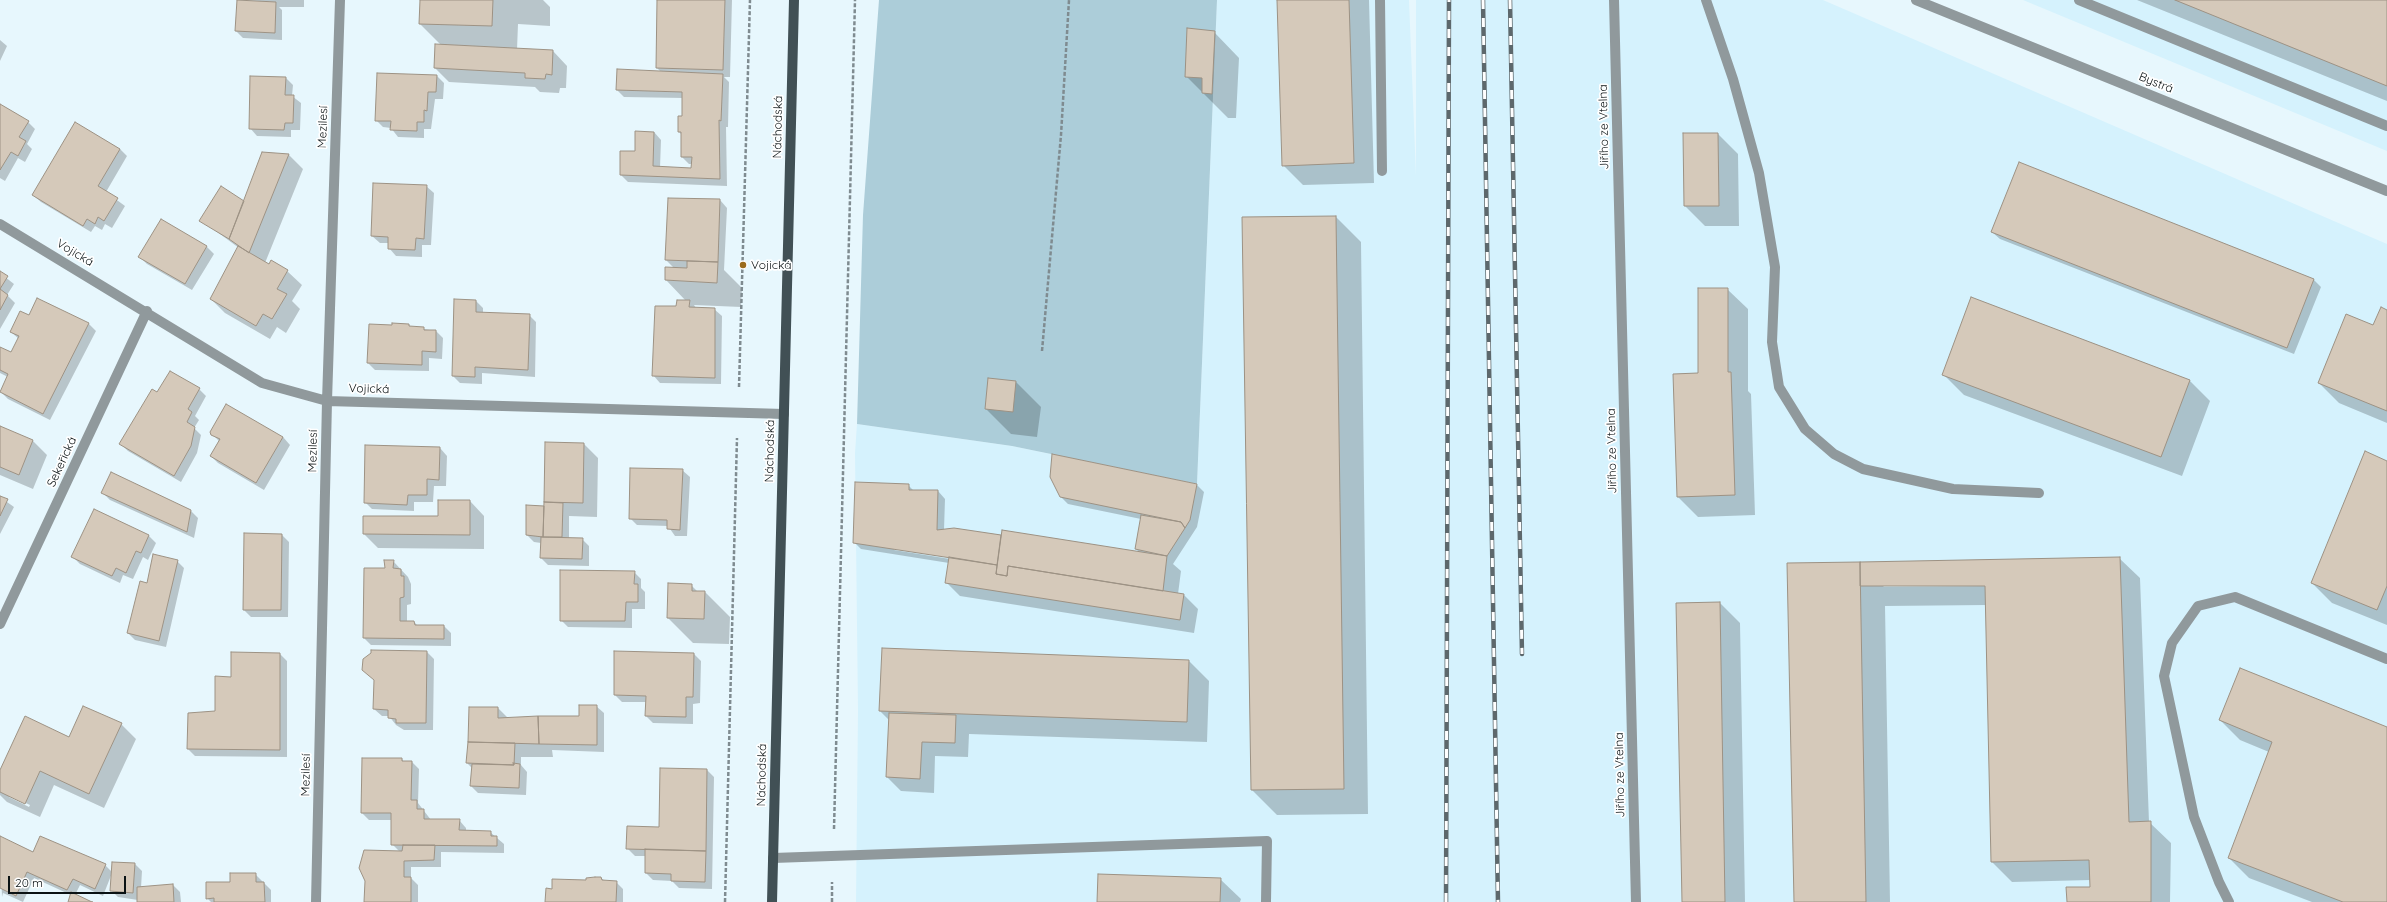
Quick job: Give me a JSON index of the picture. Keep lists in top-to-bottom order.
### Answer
{
  "streets": {
    "main road": ["Náchodská"],
    "street": [
      "Bystrá",
      "Mezilesí",
      "Jiřího ze Vtelna",
      "Vojická",
      "Sekeřická"
    ]
  },
  "crossings": [
    ["Mezilesí", "Vojická"],
    ["Náchodská", "Vojická"],
    ["Vojická", "Sekeřická"]
  ],
  "places": ["Vojická"],
  "scale_bar": "20 m"
}
